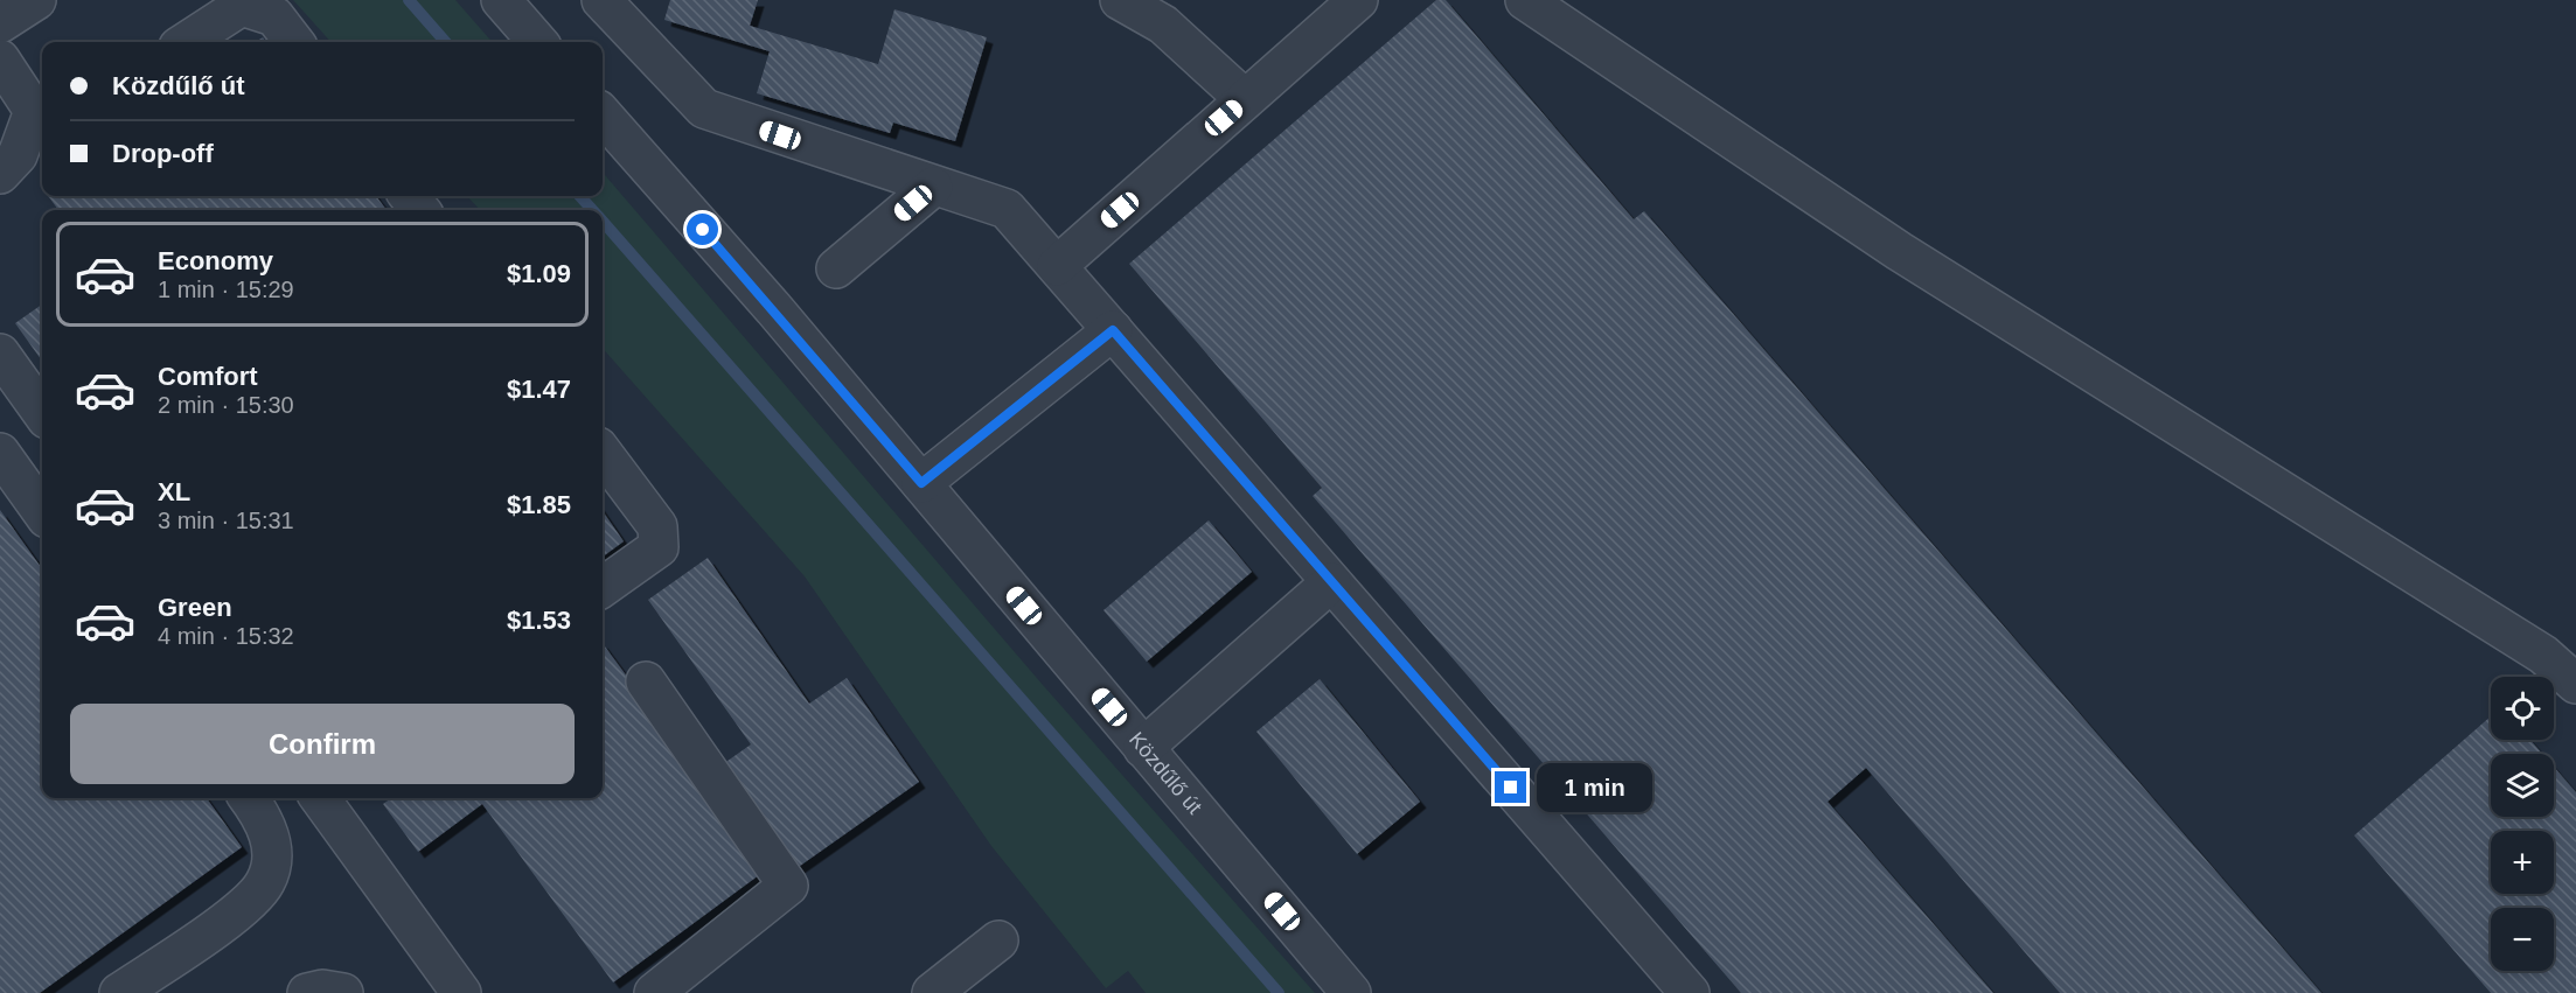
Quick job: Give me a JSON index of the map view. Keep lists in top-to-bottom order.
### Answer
{
  "streets": {
    "street": ["Közdűlő út"]
  },
  "page": {
    "banner": ["Közdűlő út", "Drop-off"],
    "list": [
      {
        "name": "Economy",
        "note": "1 min · 15:29",
        "value": "$1.09"
      },
      {
        "name": "Comfort",
        "note": "2 min · 15:30",
        "value": "$1.47"
      },
      {
        "name": "XL",
        "note": "3 min · 15:31",
        "value": "$1.85"
      },
      {
        "name": "Green",
        "note": "4 min · 15:32",
        "value": "$1.53"
      }
    ],
    "map_buttons": ["+", "−"],
    "buttons": "Confirm",
    "bubble": "1 min"
  }
}
